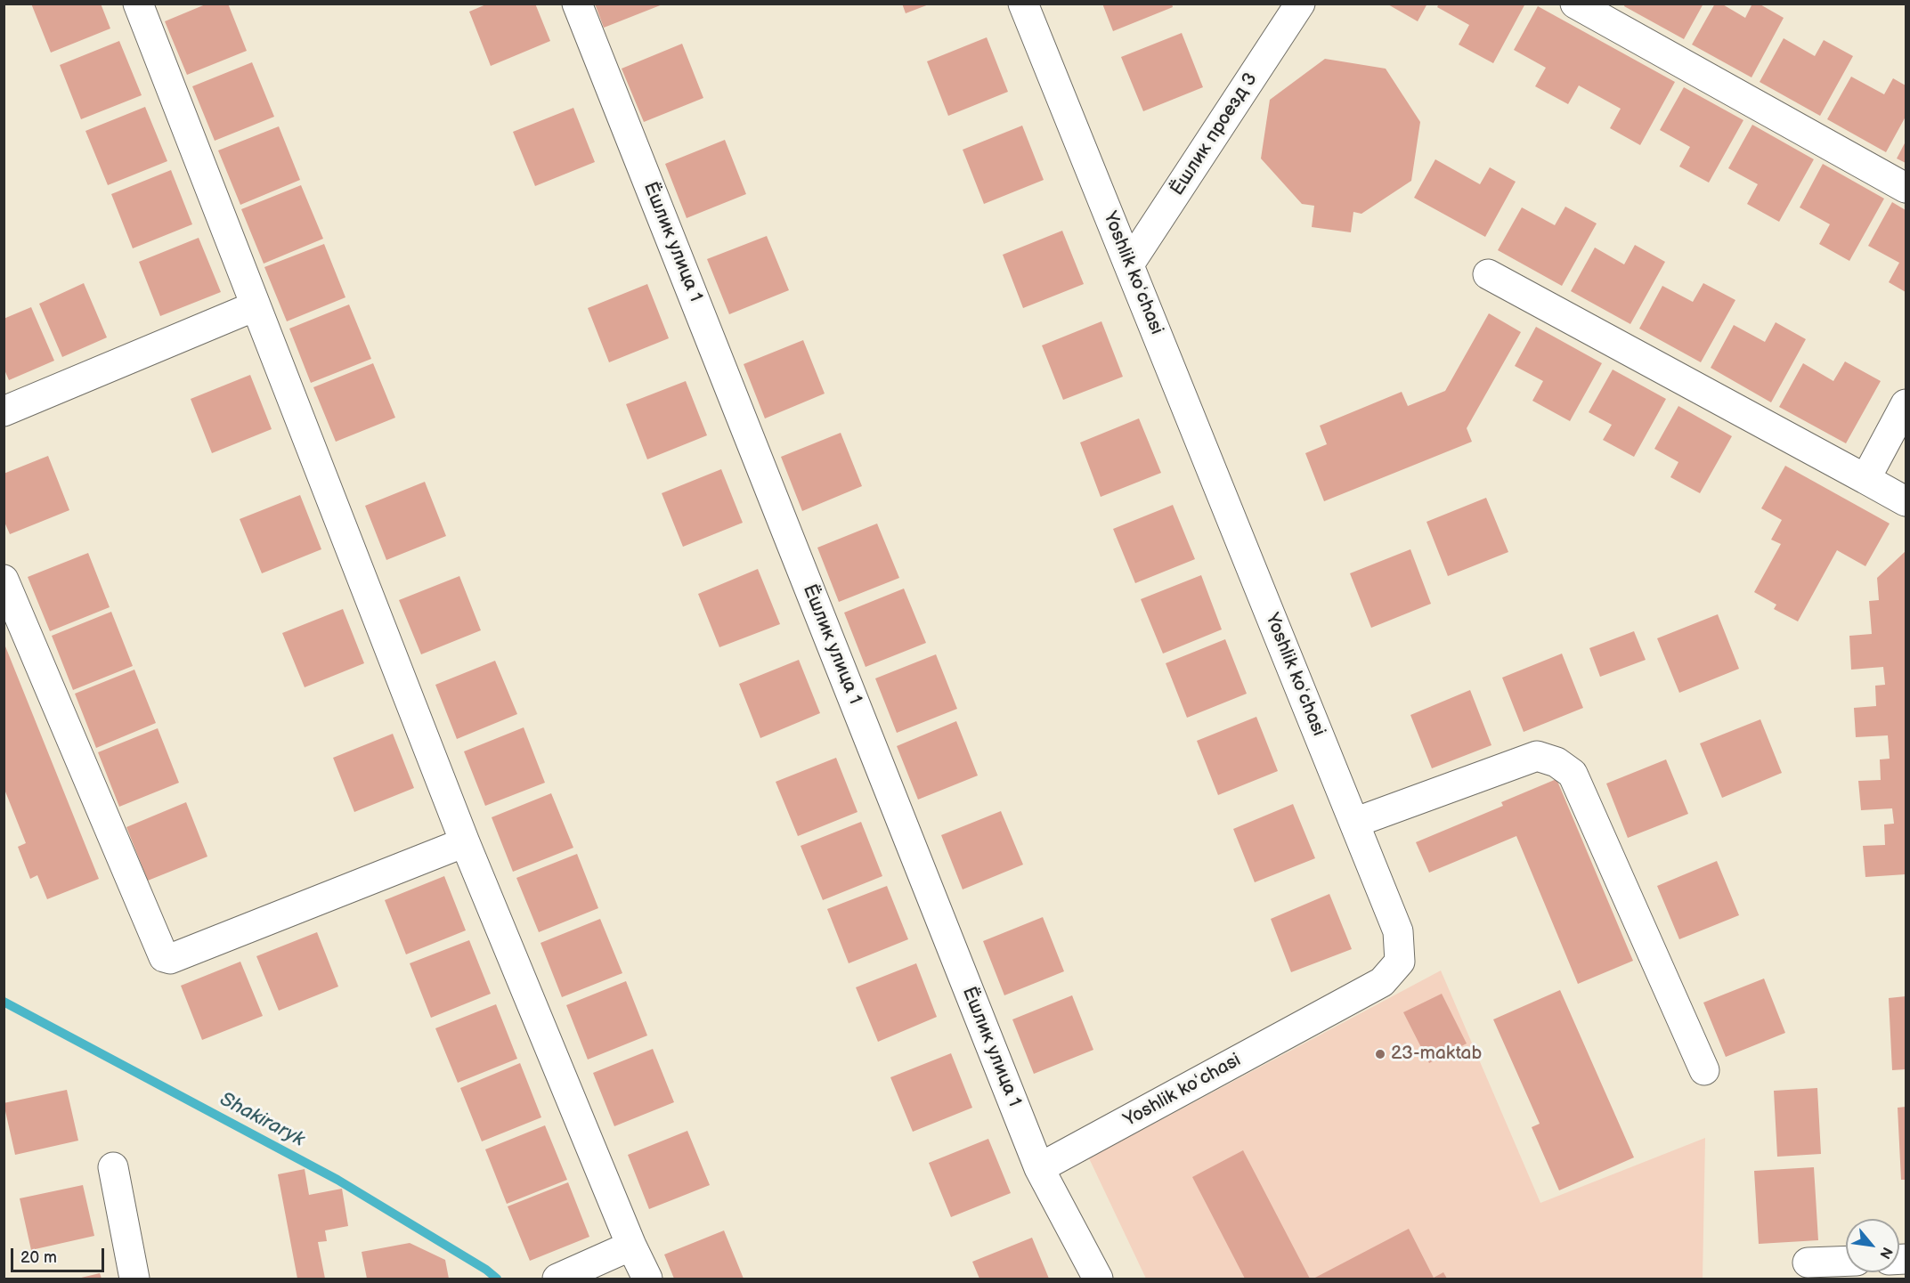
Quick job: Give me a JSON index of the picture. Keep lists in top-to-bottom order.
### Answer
{
  "streets": {
    "street": ["Ёшлик проезд 3", "Ёшлик улица 1", "Yoshlik koʻchasi"]
  },
  "crossings": [
    ["Ёшлик проезд 3", "Yoshlik koʻchasi"],
    ["Ёшлик улица 1", "Yoshlik koʻchasi"]
  ],
  "water": ["Shakiraryk"],
  "places": ["23-maktab"],
  "scale_bar": "20 m",
  "north": "bottom right"
}
